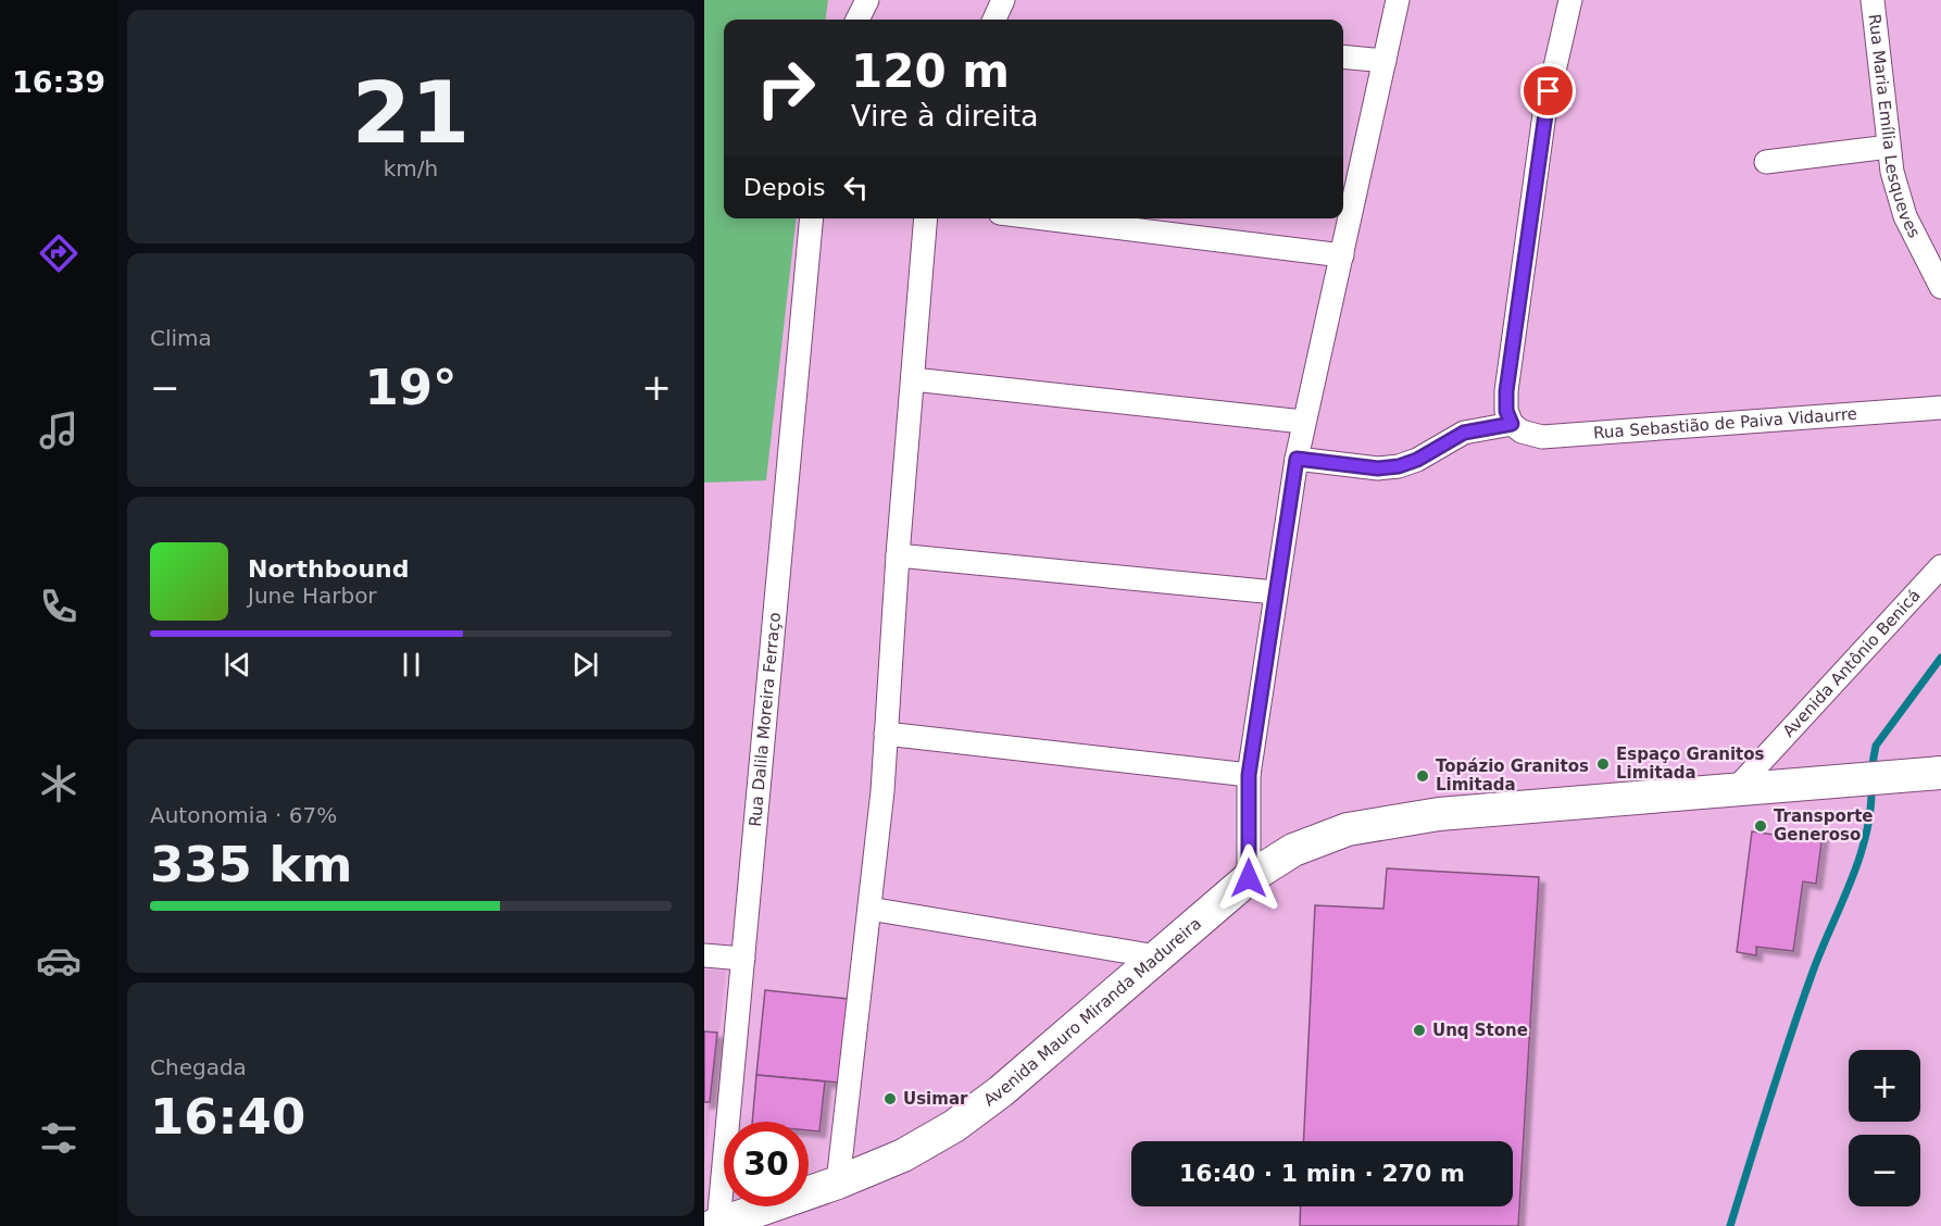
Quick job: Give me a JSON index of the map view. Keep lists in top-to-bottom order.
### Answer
{
  "streets": {
    "main road": ["Avenida Mauro Miranda Madureira"],
    "street": [
      "Rua Maria Emília Lesqueves",
      "Rua Sebastião de Paiva Vidaurre",
      "Avenida Antônio Benicá",
      "Rua Dalila Moreira Ferraço"
    ]
  },
  "crossings": [
    ["Avenida Antônio Benicá", "Avenida Mauro Miranda Madureira"],
    ["Rua Dalila Moreira Ferraço", "Avenida Mauro Miranda Madureira"]
  ],
  "places": [
    "Espaço Granitos Limitada",
    "Topázio Granitos Limitada",
    "Transporte Generoso",
    "Unq Stone",
    "Usimar"
  ],
  "page": {
    "tabs": "16:39",
    "tile": [
      ["21", "km/h"],
      "Clima",
      ["Autonomia · 67%", "335 km"],
      ["Chegada", "16:40"]
    ],
    "turn": ["120 m", "Vire à direita"],
    "then": "Depois",
    "heat": ["−", "19°", "+"],
    "song": ["Northbound", "June Harbor"],
    "map_buttons": ["+", "−"],
    "limit": "30",
    "trip": "16:40 · 1 min · 270 m"
  }
}
